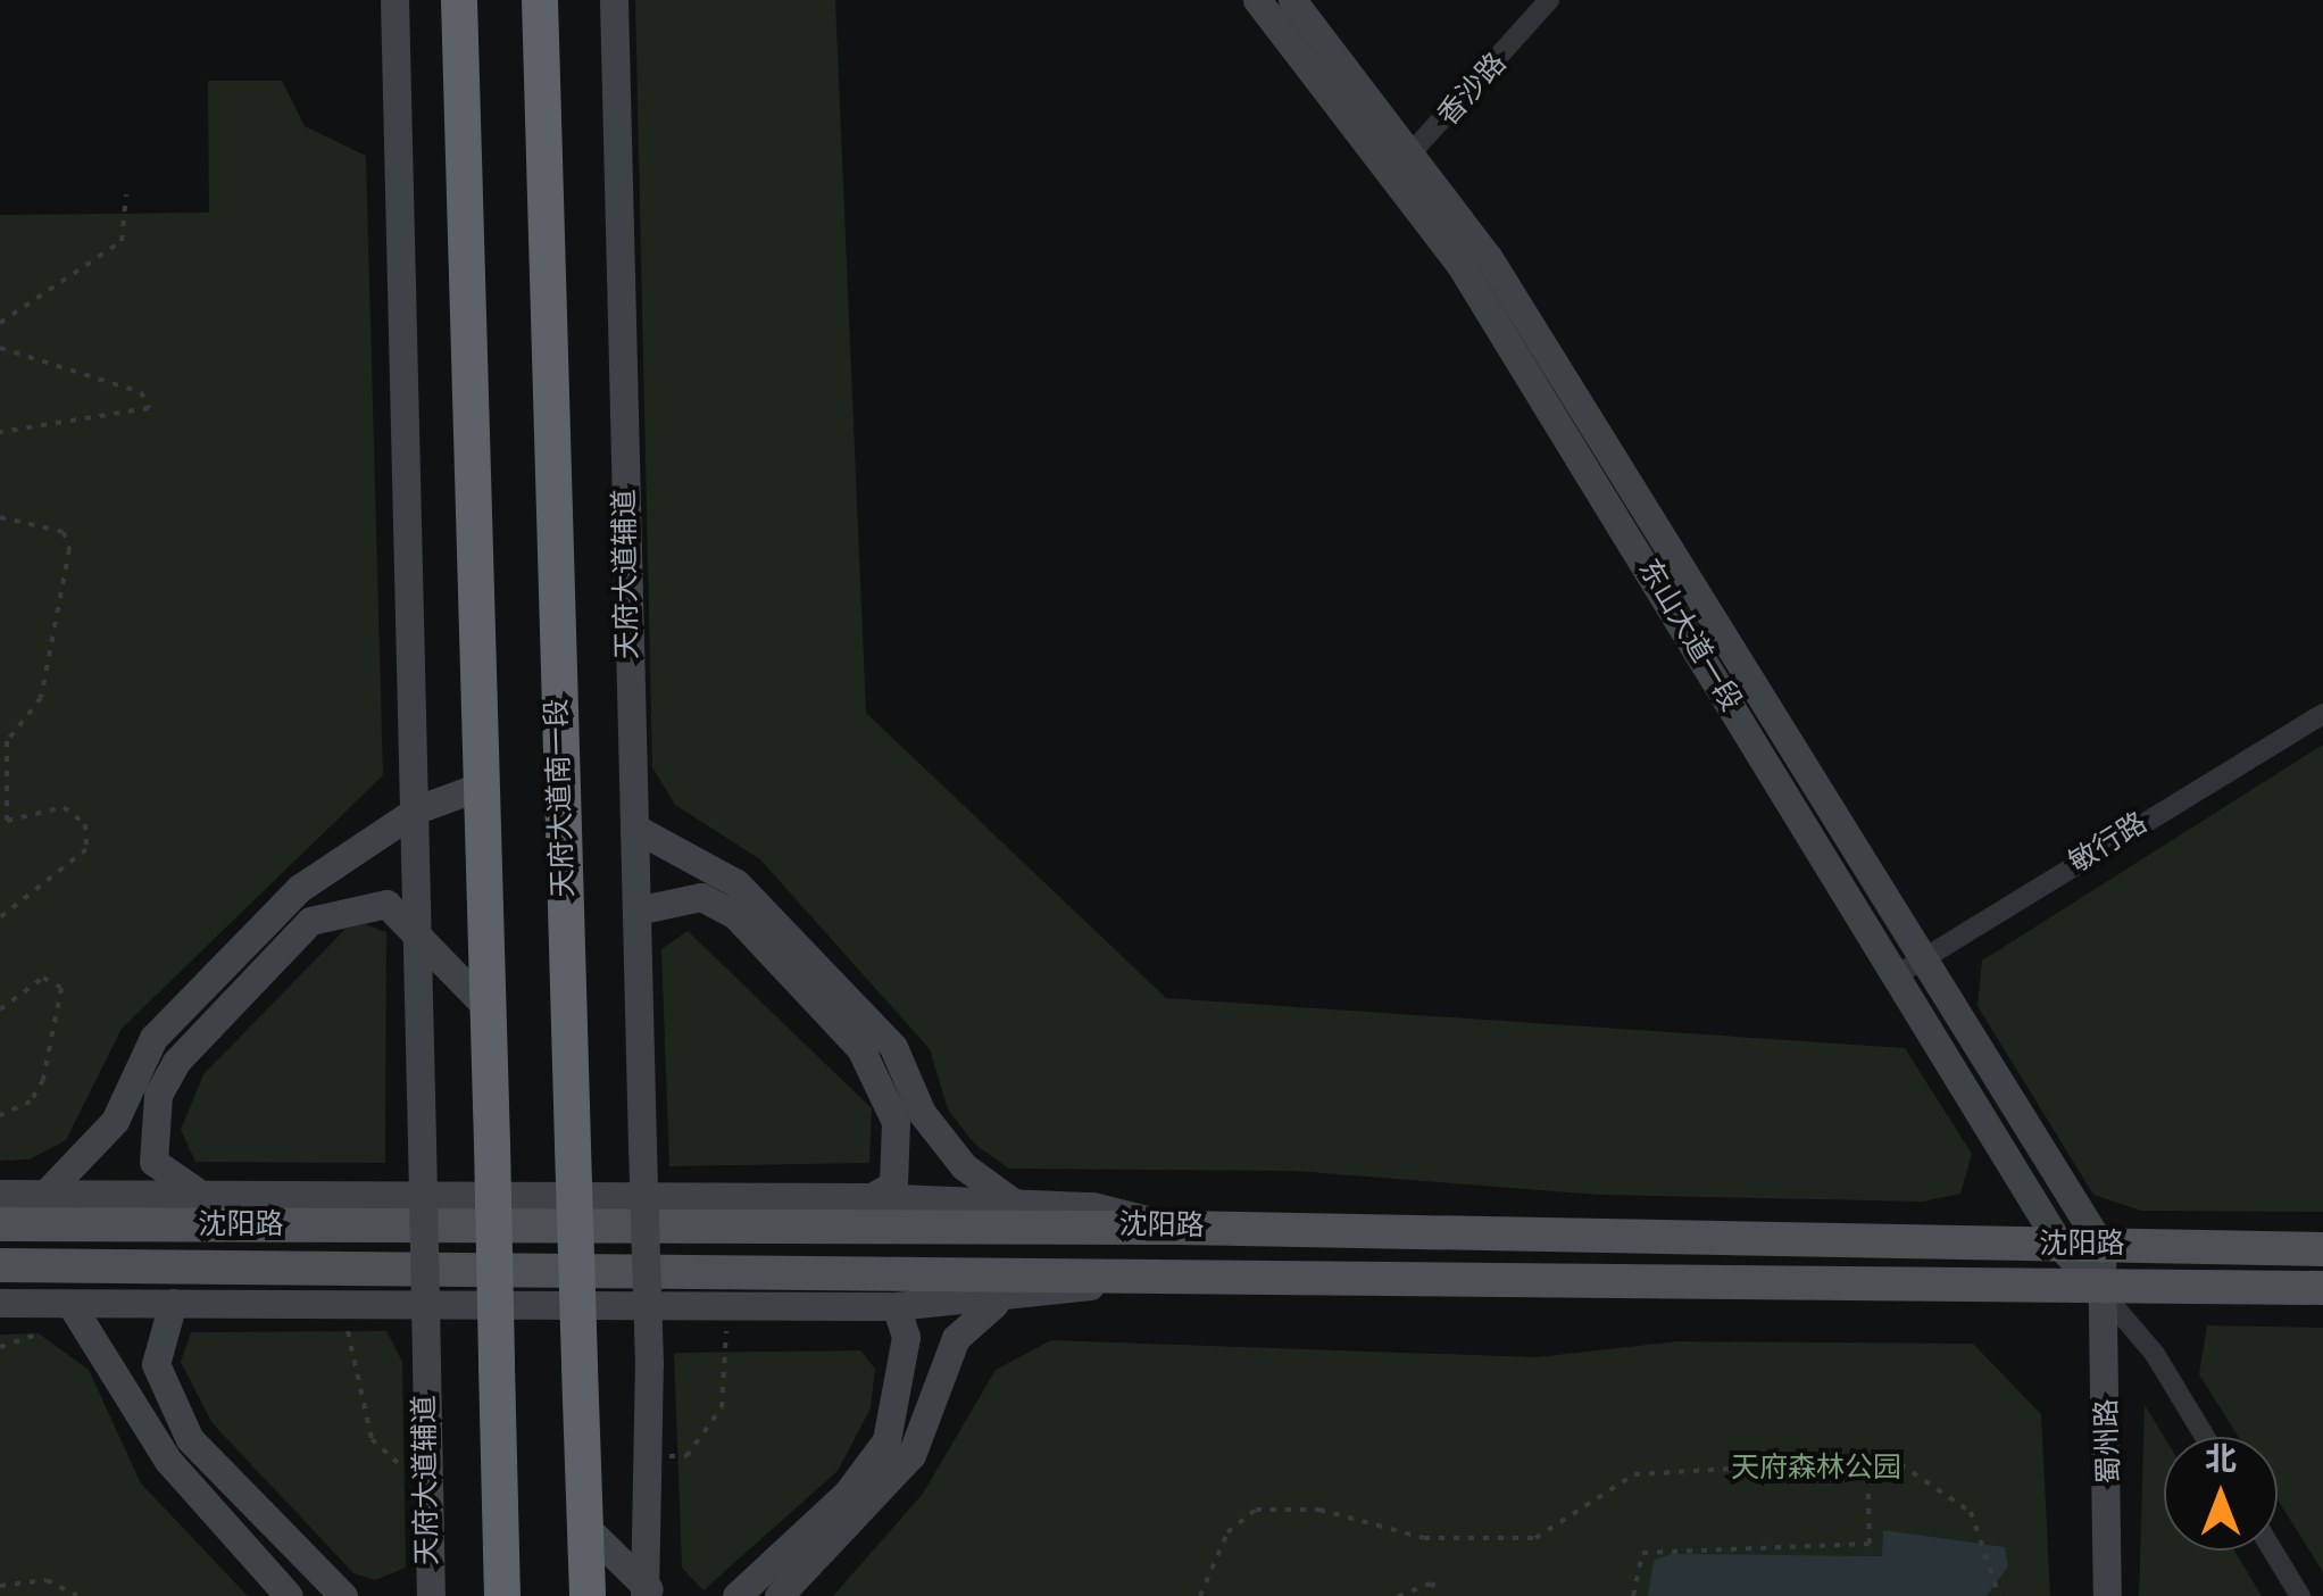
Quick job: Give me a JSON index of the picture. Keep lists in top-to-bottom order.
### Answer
{
  "streets": {
    "highway": ["天府大道南一段"],
    "main road": ["沈阳路"],
    "street": [
      "香沙路",
      "天府大道辅道",
      "东山大道一段",
      "敏行路",
      "蜀州路"
    ]
  },
  "crossings": [
    ["香沙路", "东山大道一段"],
    ["东山大道一段", "敏行路"],
    ["东山大道一段", "沈阳路"],
    ["东山大道一段", "蜀州路"],
    ["沈阳路", "蜀州路"]
  ],
  "parks": ["天府森林公园"],
  "north": "top"
}
